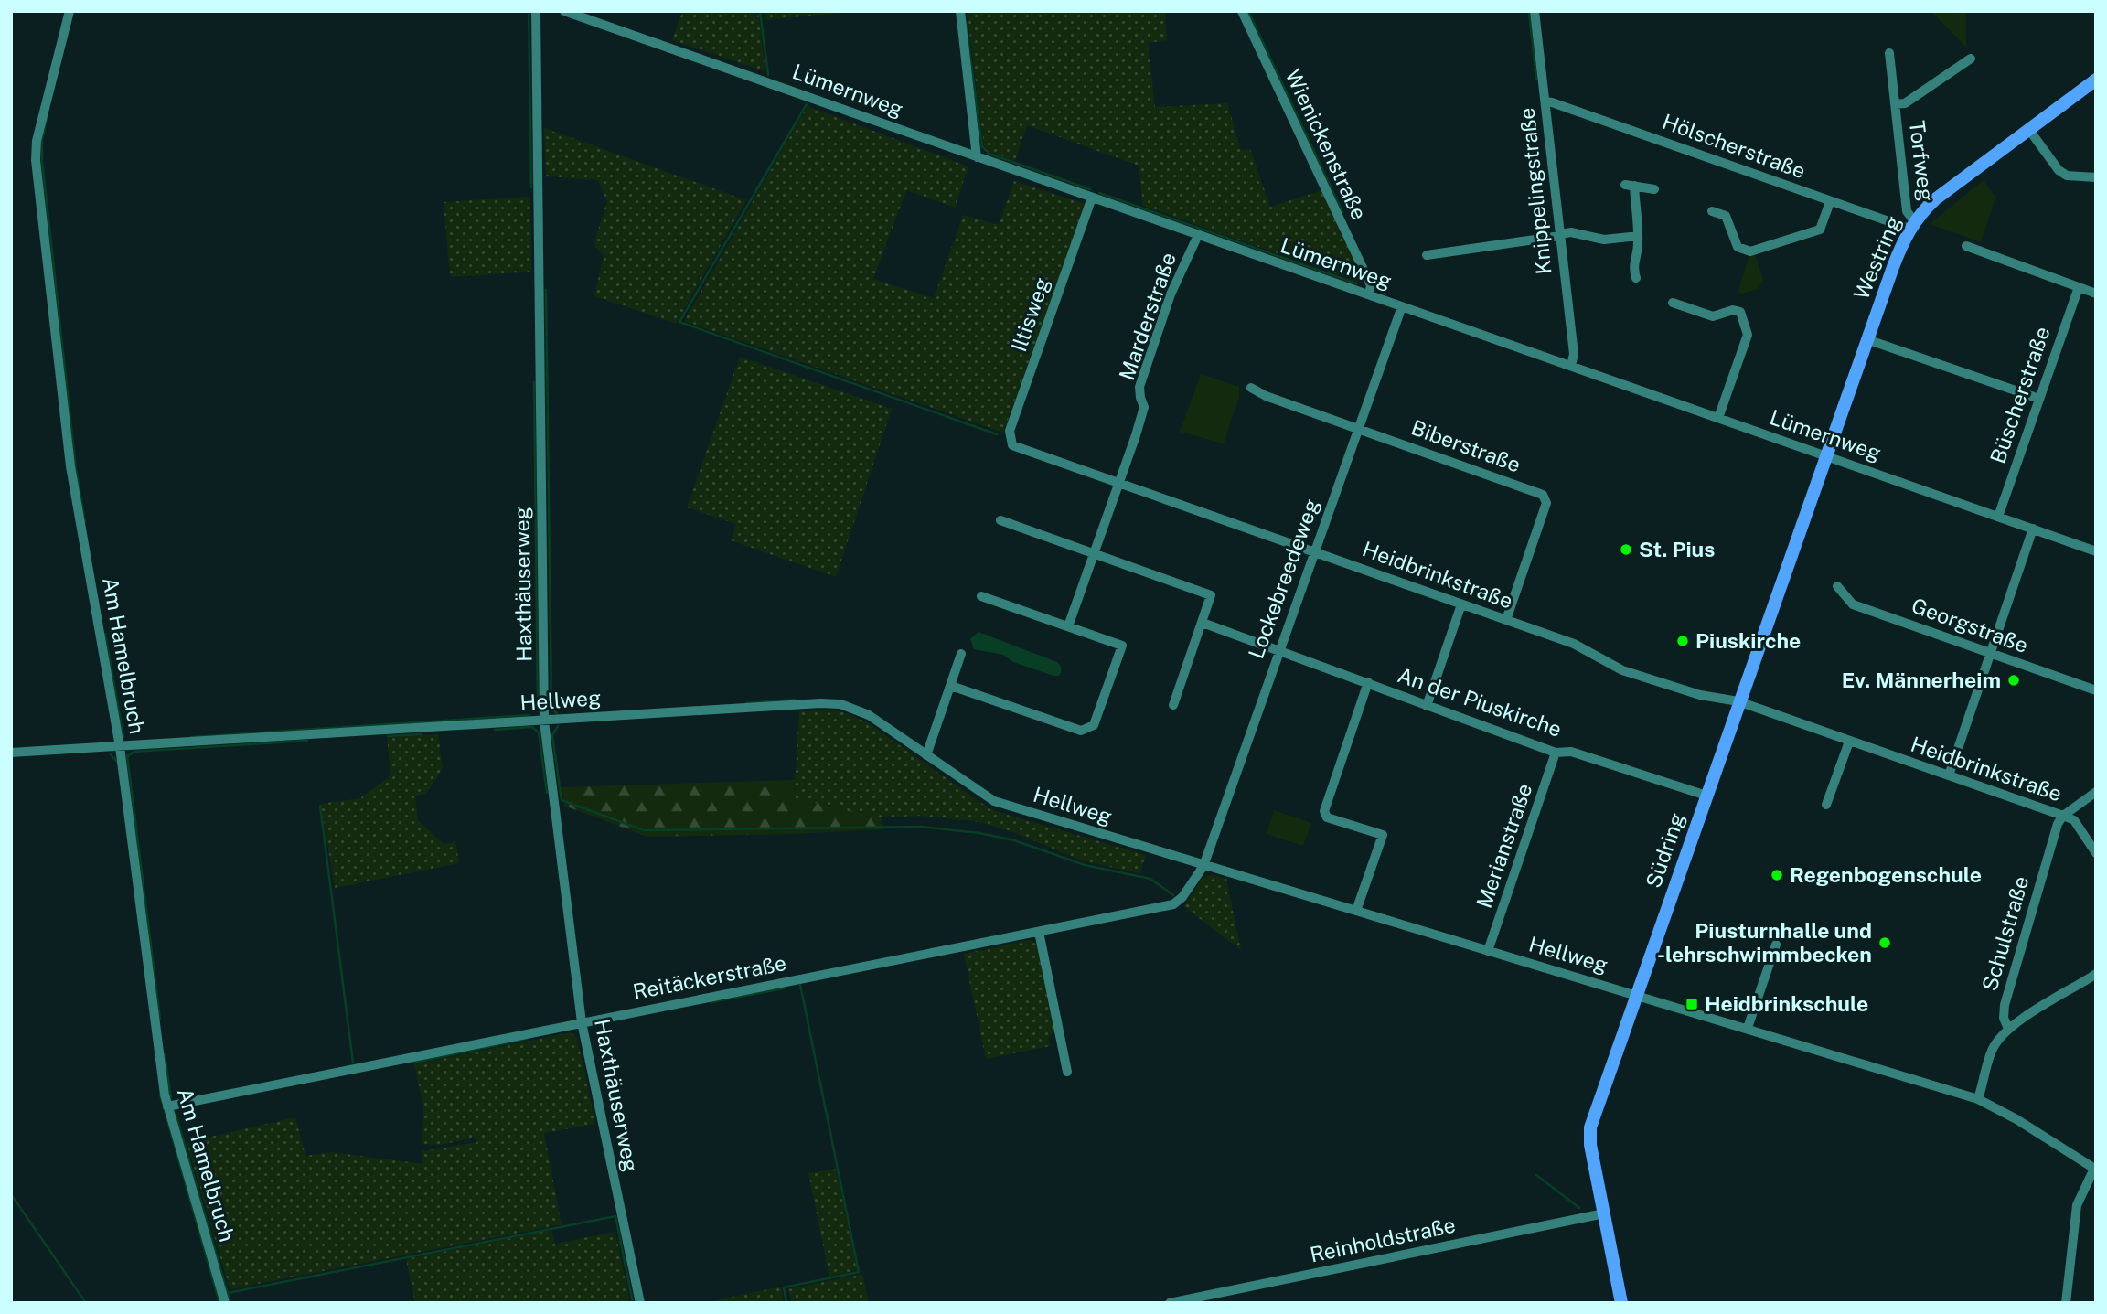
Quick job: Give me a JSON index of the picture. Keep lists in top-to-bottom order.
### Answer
{
  "streets": {
    "main road": ["Westring", "Südring"],
    "street": [
      "Lümernweg",
      "Wienickenstraße",
      "Hölscherstraße",
      "Torfweg",
      "Knippelingstraße",
      "Iltisweg",
      "Marderstraße",
      "Büscherstraße",
      "Biberstraße",
      "Heidbrinkstraße",
      "Lockebreedeweg",
      "Haxthäuserweg",
      "Georgstraße",
      "Am Hamelbruch",
      "Hellweg",
      "An der Piuskirche",
      "Merianstraße",
      "Schulstraße",
      "Reitäckerstraße",
      "Reinholdstraße"
    ]
  },
  "crossings": [
    ["Lümernweg", "Wienickenstraße"],
    ["Lümernweg", "Knippelingstraße"],
    ["Lümernweg", "Westring"],
    ["Lümernweg", "Iltisweg"],
    ["Lümernweg", "Marderstraße"],
    ["Lümernweg", "Büscherstraße"],
    ["Lümernweg", "Lockebreedeweg"],
    ["Lümernweg", "Südring"],
    ["Hölscherstraße", "Torfweg"],
    ["Hölscherstraße", "Knippelingstraße"],
    ["Hölscherstraße", "Westring"],
    ["Torfweg", "Westring"],
    ["Westring", "Südring"],
    ["Iltisweg", "Heidbrinkstraße"],
    ["Marderstraße", "Heidbrinkstraße"],
    ["Biberstraße", "Heidbrinkstraße"],
    ["Biberstraße", "Lockebreedeweg"],
    ["Heidbrinkstraße", "Lockebreedeweg"],
    ["Heidbrinkstraße", "Südring"],
    ["Heidbrinkstraße", "Schulstraße"],
    ["Lockebreedeweg", "Hellweg"],
    ["Lockebreedeweg", "An der Piuskirche"],
    ["Lockebreedeweg", "Reitäckerstraße"],
    ["Haxthäuserweg", "Hellweg"],
    ["Haxthäuserweg", "Reitäckerstraße"],
    ["Am Hamelbruch", "Hellweg"],
    ["Am Hamelbruch", "Reitäckerstraße"],
    ["Hellweg", "Merianstraße"],
    ["Hellweg", "Südring"],
    ["Hellweg", "Reitäckerstraße"],
    ["An der Piuskirche", "Merianstraße"],
    ["An der Piuskirche", "Südring"],
    ["Südring", "Reinholdstraße"]
  ],
  "places": {
    "other": [
      "St. Pius",
      "Piuskirche",
      "Ev. Männerheim",
      "Regenbogenschule",
      "Piusturnhalle und -lehrschwimmbecken"
    ],
    "transit": ["Heidbrinkschule"]
  }
}
